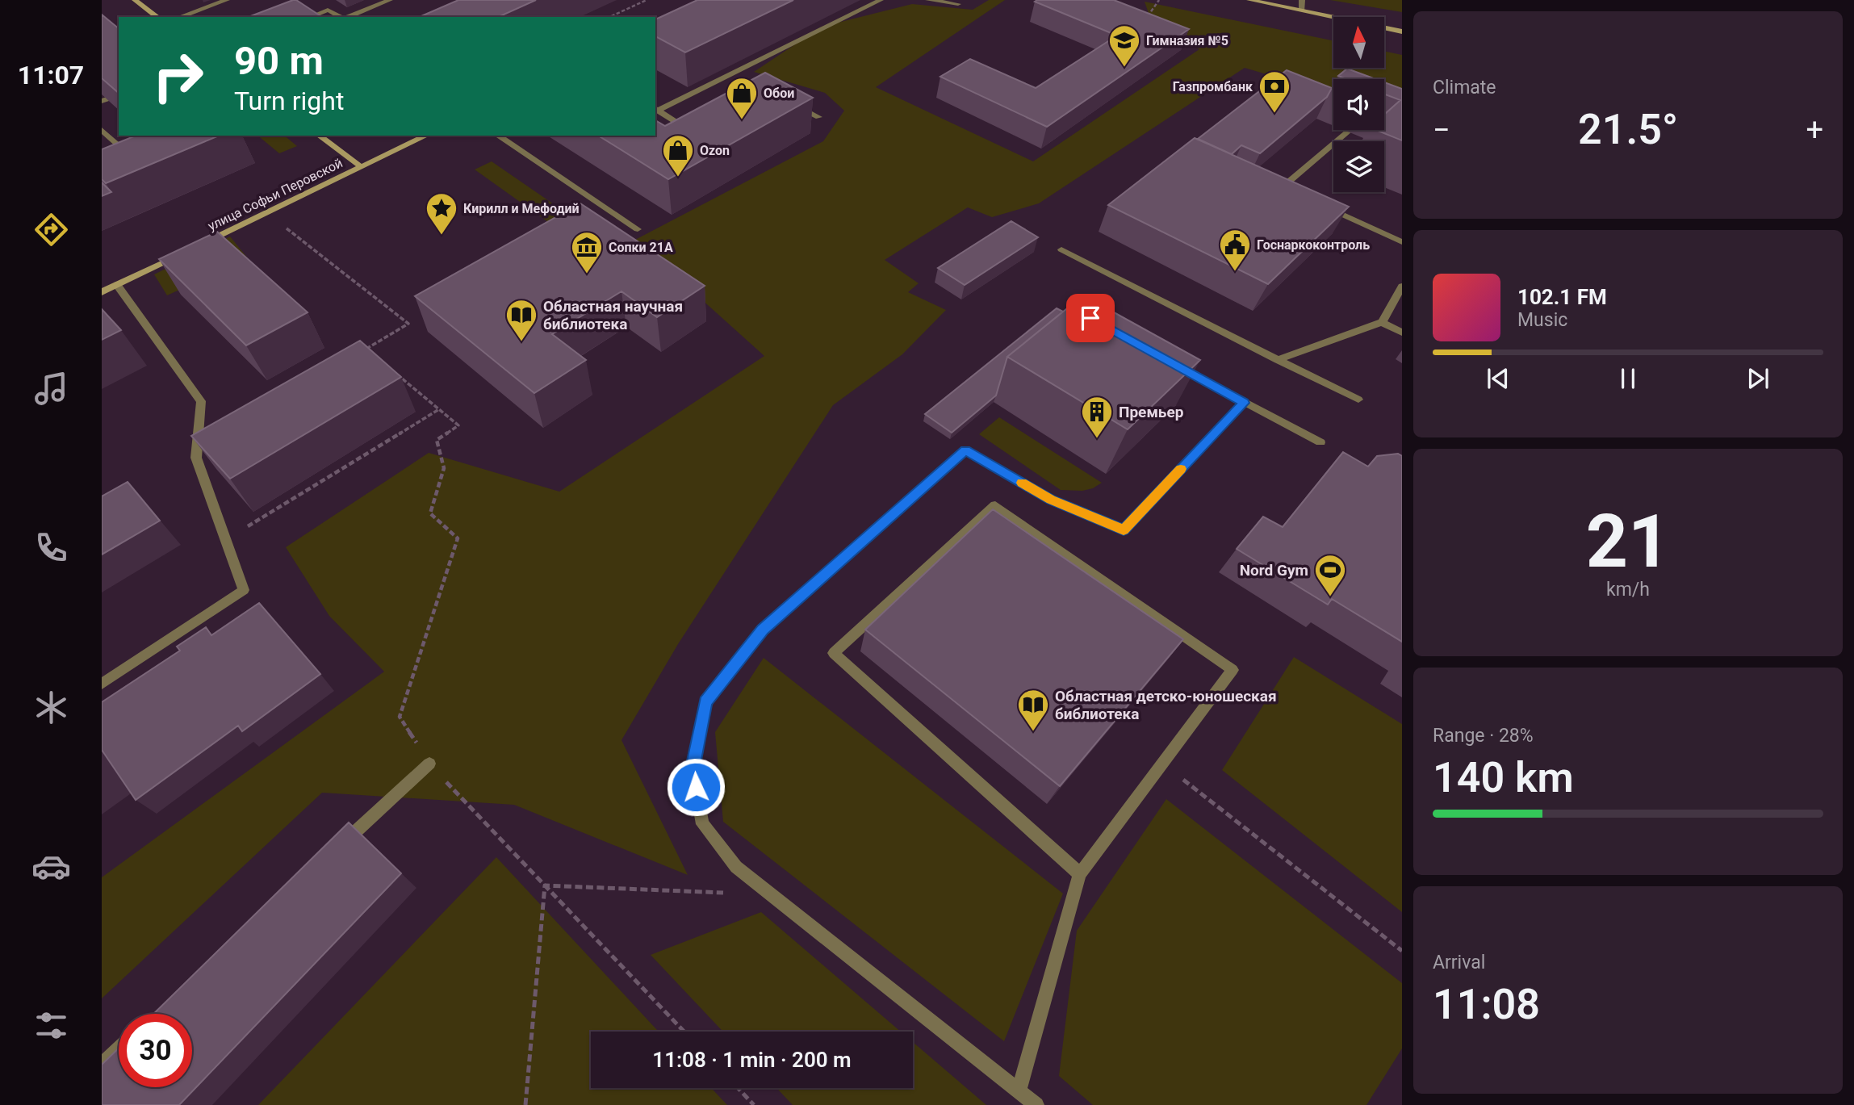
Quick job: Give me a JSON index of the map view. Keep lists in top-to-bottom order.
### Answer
{
  "streets": {
    "street": ["улица Софьи Перовской"]
  },
  "places": {
    "school or university": ["Гимназия №5"],
    "bank": ["Газпромбанк"],
    "shop": ["Обои", "Ozon"],
    "place": ["Кирилл и Мефодий"],
    "public building": ["Госнаркоконтроль"],
    "museum": ["Сопки 21А"],
    "library": ["Областная научная библиотека", "Областная детско-юношеская библиотека"],
    "building": ["Премьер"],
    "sports": ["Nord Gym"]
  },
  "north": "top",
  "page": {
    "tabs": "11:07",
    "tile": [
      "Climate",
      ["21", "km/h"],
      ["Range · 28%", "140 km"],
      ["Arrival", "11:08"]
    ],
    "turn": ["90 m", "Turn right"],
    "heat": ["−", "21.5°", "+"],
    "song": ["102.1 FM", "Music"],
    "limit": "30",
    "trip": "11:08 · 1 min · 200 m"
  }
}
